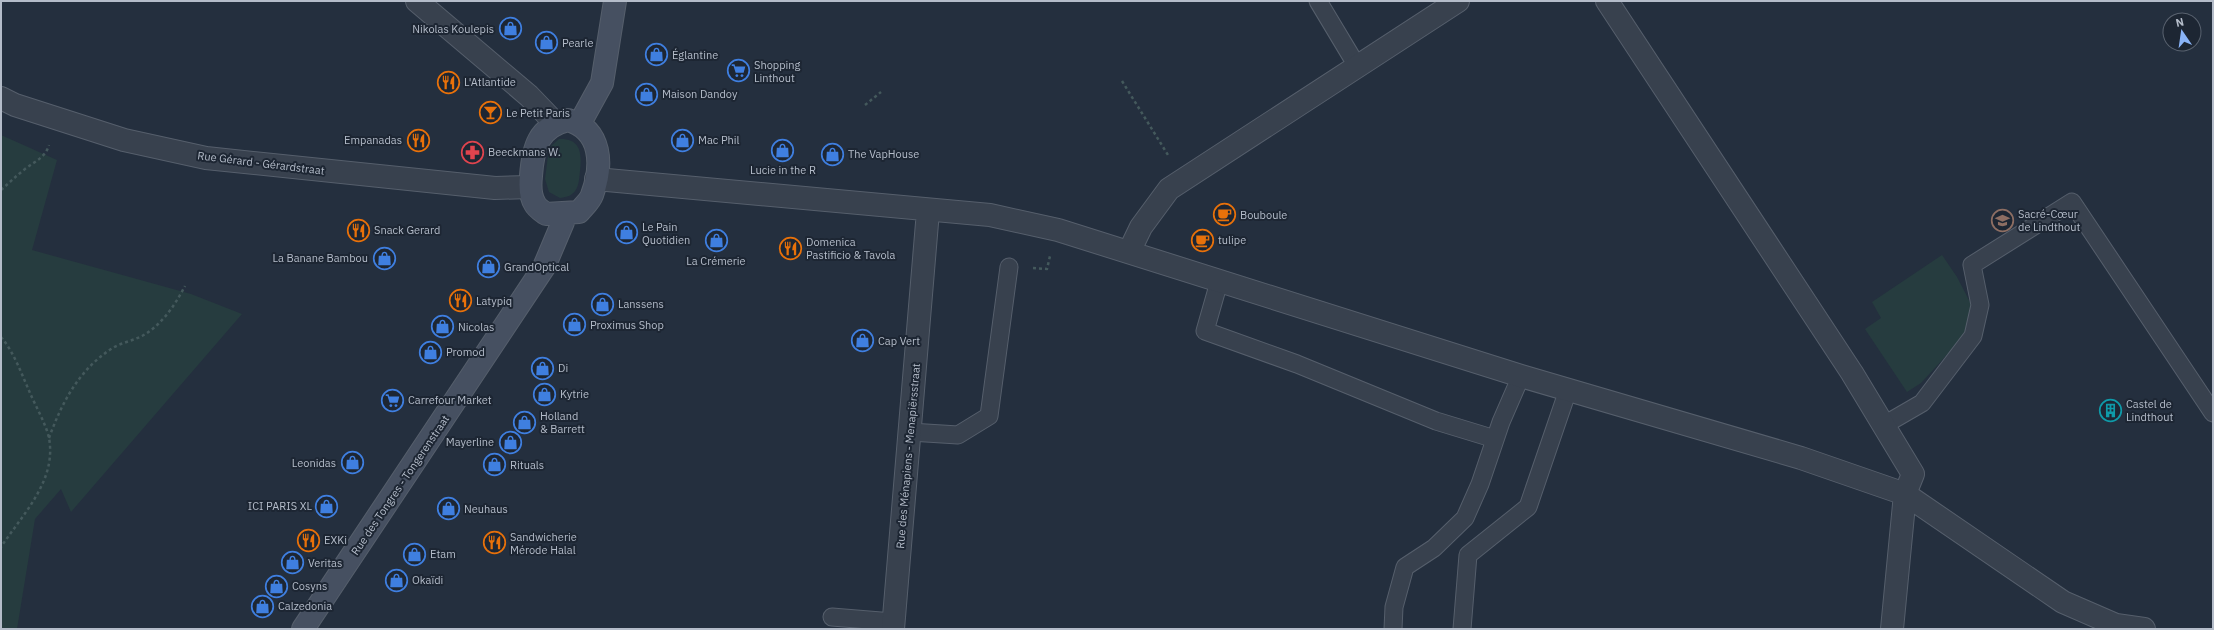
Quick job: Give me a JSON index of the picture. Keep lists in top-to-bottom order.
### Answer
{
  "streets": {
    "street": ["Rue Gérard - Gérardstraat", "Rue des Ménapiens - Menapiërsstraat", "Rue des Tongres - Tongerenstraat"]
  },
  "crossings": [
    ["Rue Gérard - Gérardstraat", "Rue des Tongres - Tongerenstraat"]
  ],
  "places": {
    "shop": [
      "Nikolas Koulepis",
      "Pearle",
      "Églantine",
      "Maison Dandoy",
      "Mac Phil",
      "Lucie in the R",
      "The VapHouse",
      "Le Pain Quotidien",
      "La Crémerie",
      "La Banane Bambou",
      "GrandOptical",
      "Lanssens",
      "Proximus Shop",
      "Nicolas",
      "Cap Vert",
      "Promod",
      "Di",
      "Kytrie",
      "Holland & Barrett",
      "Mayerline",
      "Leonidas",
      "Rituals",
      "ICI PARIS XL",
      "Neuhaus",
      "Etam",
      "Veritas",
      "Okaïdi",
      "Cosyns",
      "Calzedonia"
    ],
    "supermarket": ["Shopping Linthout", "Carrefour Market"],
    "restaurant": [
      "L'Atlantide",
      "Empanadas",
      "Snack Gerard",
      "Domenica Pastificio & Tavola",
      "Latypiq",
      "EXKi",
      "Sandwicherie Mérode Halal"
    ],
    "bar": ["Le Petit Paris"],
    "pharmacy": ["Beeckmans W."],
    "cafe": ["Bouboule", "tulipe"],
    "school or university": ["Sacré-Cœur de Lindthout"],
    "building": ["Castel de Lindthout"]
  },
  "north": "top"
}
